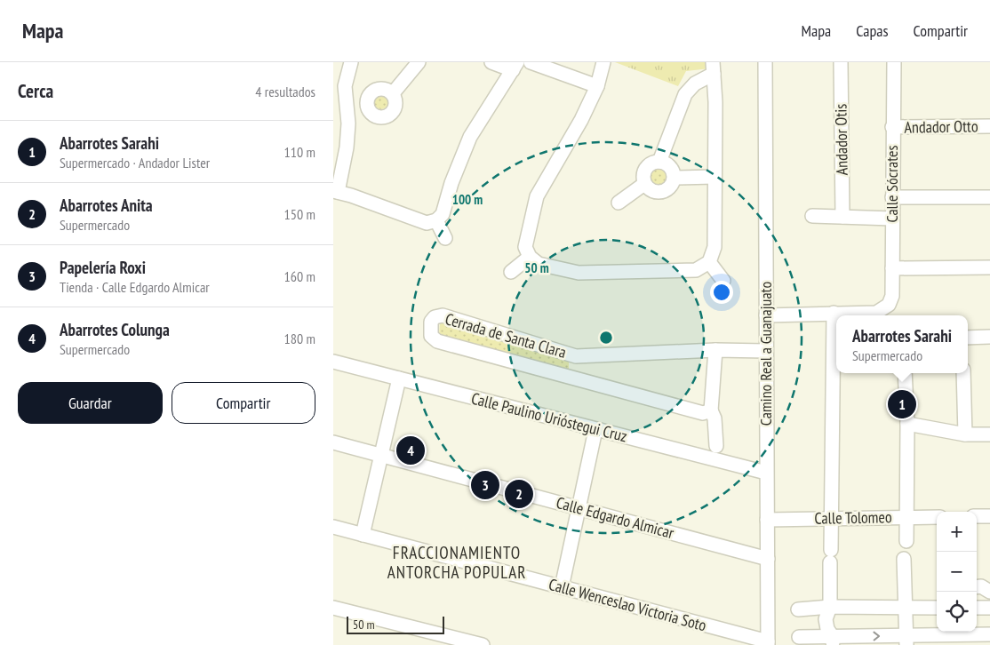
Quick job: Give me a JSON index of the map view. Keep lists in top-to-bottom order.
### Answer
{
  "streets": {
    "street": [
      "Andador Otto",
      "Andador Otis",
      "Calle Sócrates",
      "Cerrada de Santa Clara",
      "Camino Real a Guanajuato",
      "Calle Paulino Urióstegui Cruz",
      "Calle Edgardo Almicar",
      "Calle Tolomeo",
      "Calle Wenceslao Victoria Soto"
    ]
  },
  "crossings": [
    ["Andador Otto", "Calle Sócrates"],
    ["Cerrada de Santa Clara", "Camino Real a Guanajuato"],
    ["Camino Real a Guanajuato", "Calle Paulino Urióstegui Cruz"],
    ["Camino Real a Guanajuato", "Calle Edgardo Almicar"],
    ["Camino Real a Guanajuato", "Calle Tolomeo"],
    ["Camino Real a Guanajuato", "Calle Wenceslao Victoria Soto"]
  ],
  "districts": ["FRACCIONAMIENTO ANTORCHA POPULAR"],
  "scale_bar": "50 m",
  "page": {
    "header": "Mapa",
    "nav": ["Mapa", "Capas", "Compartir"],
    "heading": ["Cerca", "4 resultados"],
    "list": [
      {
        "mark": "1",
        "name": "Abarrotes Sarahi",
        "note": "Supermercado · Andador Lister",
        "value": "110 m"
      },
      {
        "mark": "2",
        "name": "Abarrotes Anita",
        "note": "Supermercado",
        "value": "150 m"
      },
      {
        "mark": "3",
        "name": "Papelería Roxi",
        "note": "Tienda · Calle Edgardo Almicar",
        "value": "160 m"
      },
      {
        "mark": "4",
        "name": "Abarrotes Colunga",
        "note": "Supermercado",
        "value": "180 m"
      }
    ],
    "popup": ["Abarrotes Sarahi", "Supermercado"],
    "buttons": ["Guardar", "Compartir"],
    "pins": [
      "1",
      "4",
      "3",
      "2"
    ],
    "map_buttons": ["+", "−"],
    "scale": "50 m"
  },
  "rings": ["100 m", "50 m"]
}
